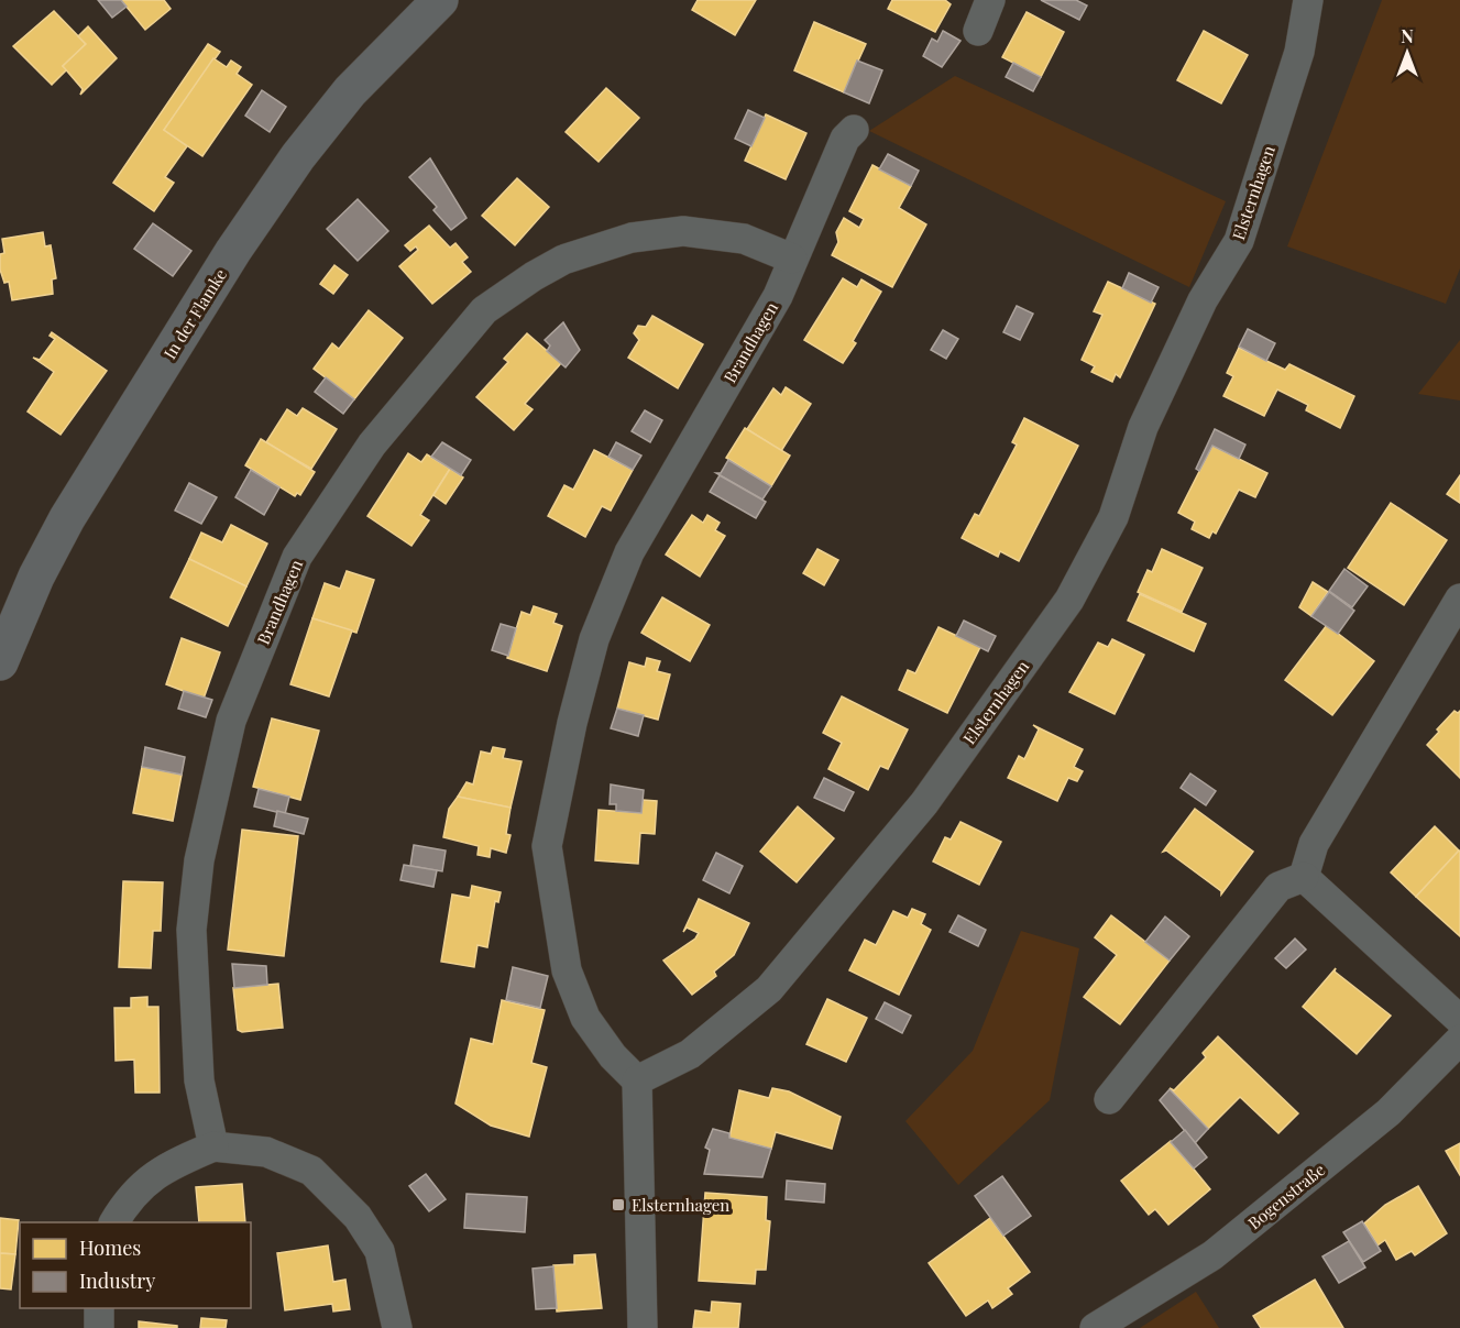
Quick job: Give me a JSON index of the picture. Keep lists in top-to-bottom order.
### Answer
{
  "streets": {
    "main road": ["In der Flamke"],
    "street": ["Elsternhagen", "Brandhagen", "Bogenstraße"]
  },
  "crossings": [
    ["Elsternhagen", "Brandhagen"]
  ],
  "places": {
    "transit": ["Elsternhagen"]
  },
  "legend": ["Homes", "Industry"],
  "north": "top"
}
